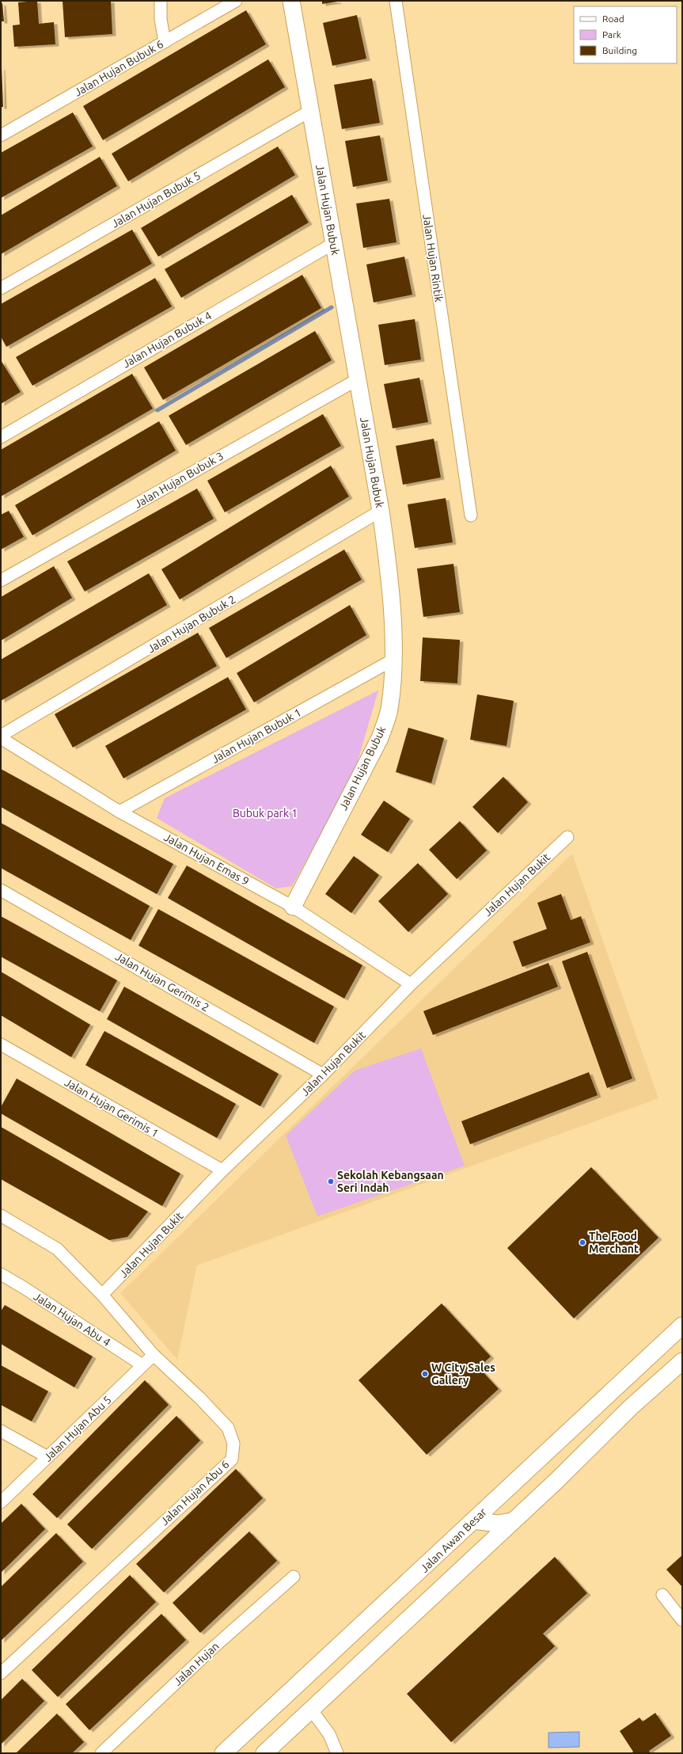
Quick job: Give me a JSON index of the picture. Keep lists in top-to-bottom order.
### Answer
{
  "streets": {
    "main road": ["Jalan Hujan Bubuk", "Jalan Awan Besar"],
    "street": [
      "Jalan Hujan Bubuk 6",
      "Jalan Hujan Bubuk 5",
      "Jalan Hujan Rintik",
      "Jalan Hujan Bubuk 4",
      "Jalan Hujan Bubuk 3",
      "Jalan Hujan Bubuk 2",
      "Jalan Hujan Bubuk 1",
      "Jalan Hujan Emas 9",
      "Jalan Hujan Bukit",
      "Jalan Hujan Gerimis 2",
      "Jalan Hujan Gerimis 1",
      "Jalan Hujan Abu 4",
      "Jalan Hujan Abu 5",
      "Jalan Hujan Abu 6",
      "Jalan Hujan"
    ]
  },
  "crossings": [
    ["Jalan Hujan Bubuk 5", "Jalan Hujan Bubuk"],
    ["Jalan Hujan Bubuk", "Jalan Hujan Bubuk 4"],
    ["Jalan Hujan Bubuk", "Jalan Hujan Bubuk 3"],
    ["Jalan Hujan Bubuk", "Jalan Hujan Bubuk 2"],
    ["Jalan Hujan Bubuk", "Jalan Hujan Bubuk 1"],
    ["Jalan Hujan Bubuk", "Jalan Hujan Emas 9"],
    ["Jalan Hujan Bubuk 1", "Jalan Hujan Emas 9"],
    ["Jalan Hujan Emas 9", "Jalan Hujan Bukit"],
    ["Jalan Hujan Bukit", "Jalan Hujan Gerimis 2"],
    ["Jalan Hujan Bukit", "Jalan Hujan Gerimis 1"],
    ["Jalan Hujan Bukit", "Jalan Hujan Abu 6"],
    ["Jalan Hujan Abu 4", "Jalan Hujan Abu 5"],
    ["Jalan Hujan Abu 5", "Jalan Hujan Abu 6"]
  ],
  "parks": ["Bubuk park 1"],
  "places": ["Sekolah Kebangsaan Seri Indah", "The Food Merchant", "W City Sales Gallery"],
  "legend": ["Road", "Park", "Building"]
}
